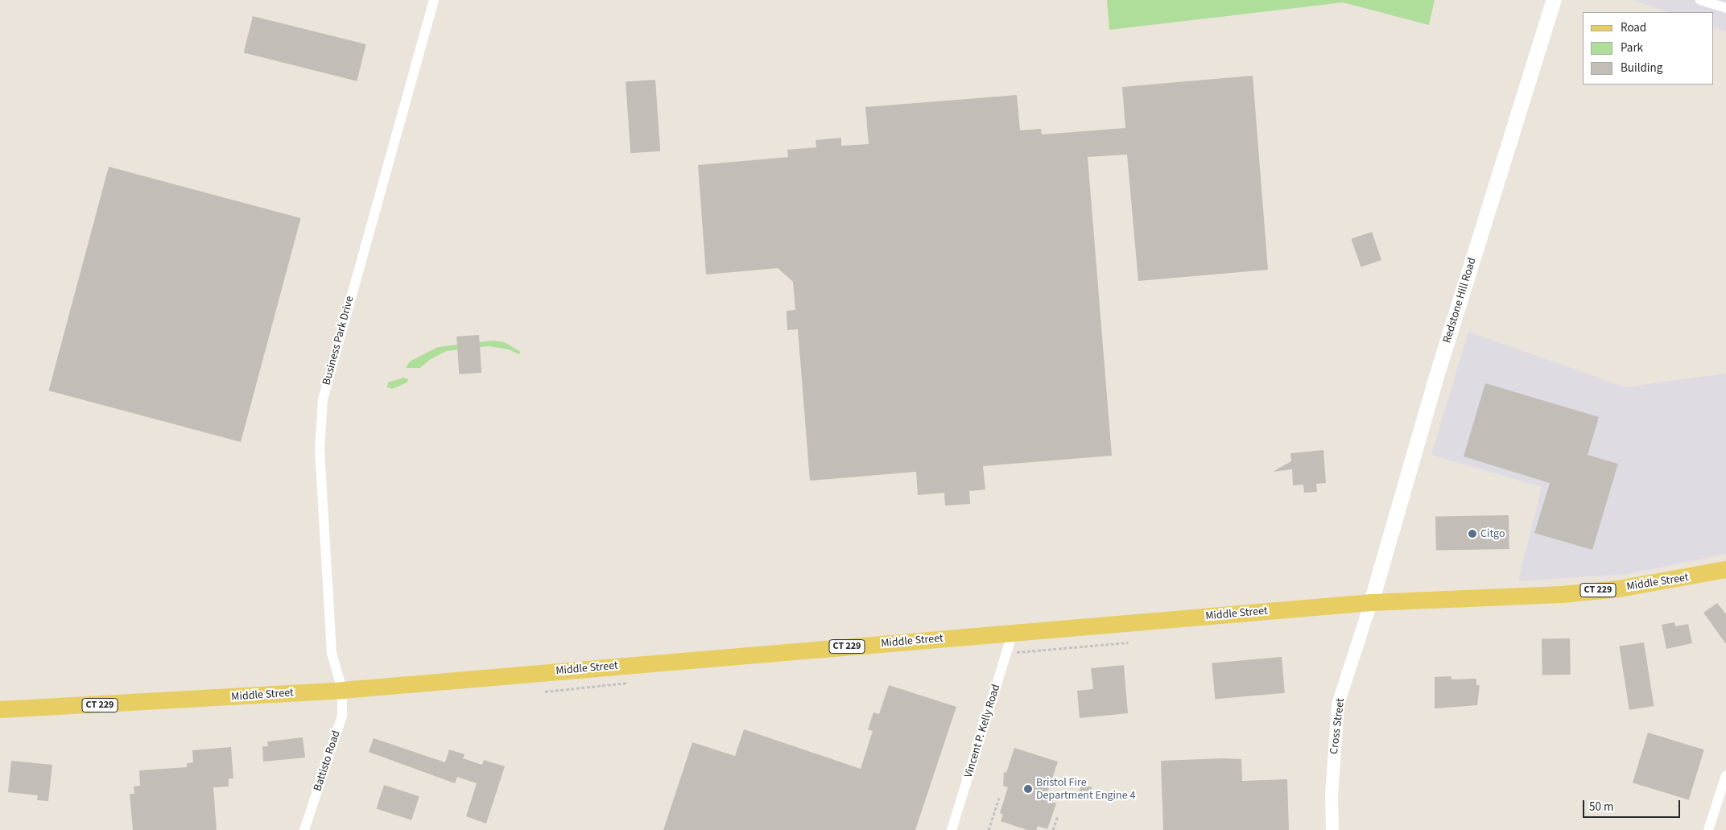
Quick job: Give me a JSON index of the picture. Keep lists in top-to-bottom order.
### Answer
{
  "streets": {
    "main road": ["Redstone Hill Road", "Middle Street", "CT 229"],
    "street": [
      "Business Park Drive",
      "Cross Street",
      "Vincent P. Kelly Road",
      "Battisto Road"
    ]
  },
  "crossings": [
    ["Redstone Hill Road", "Middle Street"],
    ["Redstone Hill Road", "Cross Street"],
    ["Business Park Drive", "Middle Street"],
    ["Business Park Drive", "Battisto Road"],
    ["Middle Street", "Cross Street"],
    ["Middle Street", "Vincent P. Kelly Road"],
    ["Middle Street", "Battisto Road"]
  ],
  "places": ["Citgo", "Bristol Fire Department Engine 4"],
  "legend": ["Road", "Park", "Building"],
  "scale_bar": "50 m"
}
